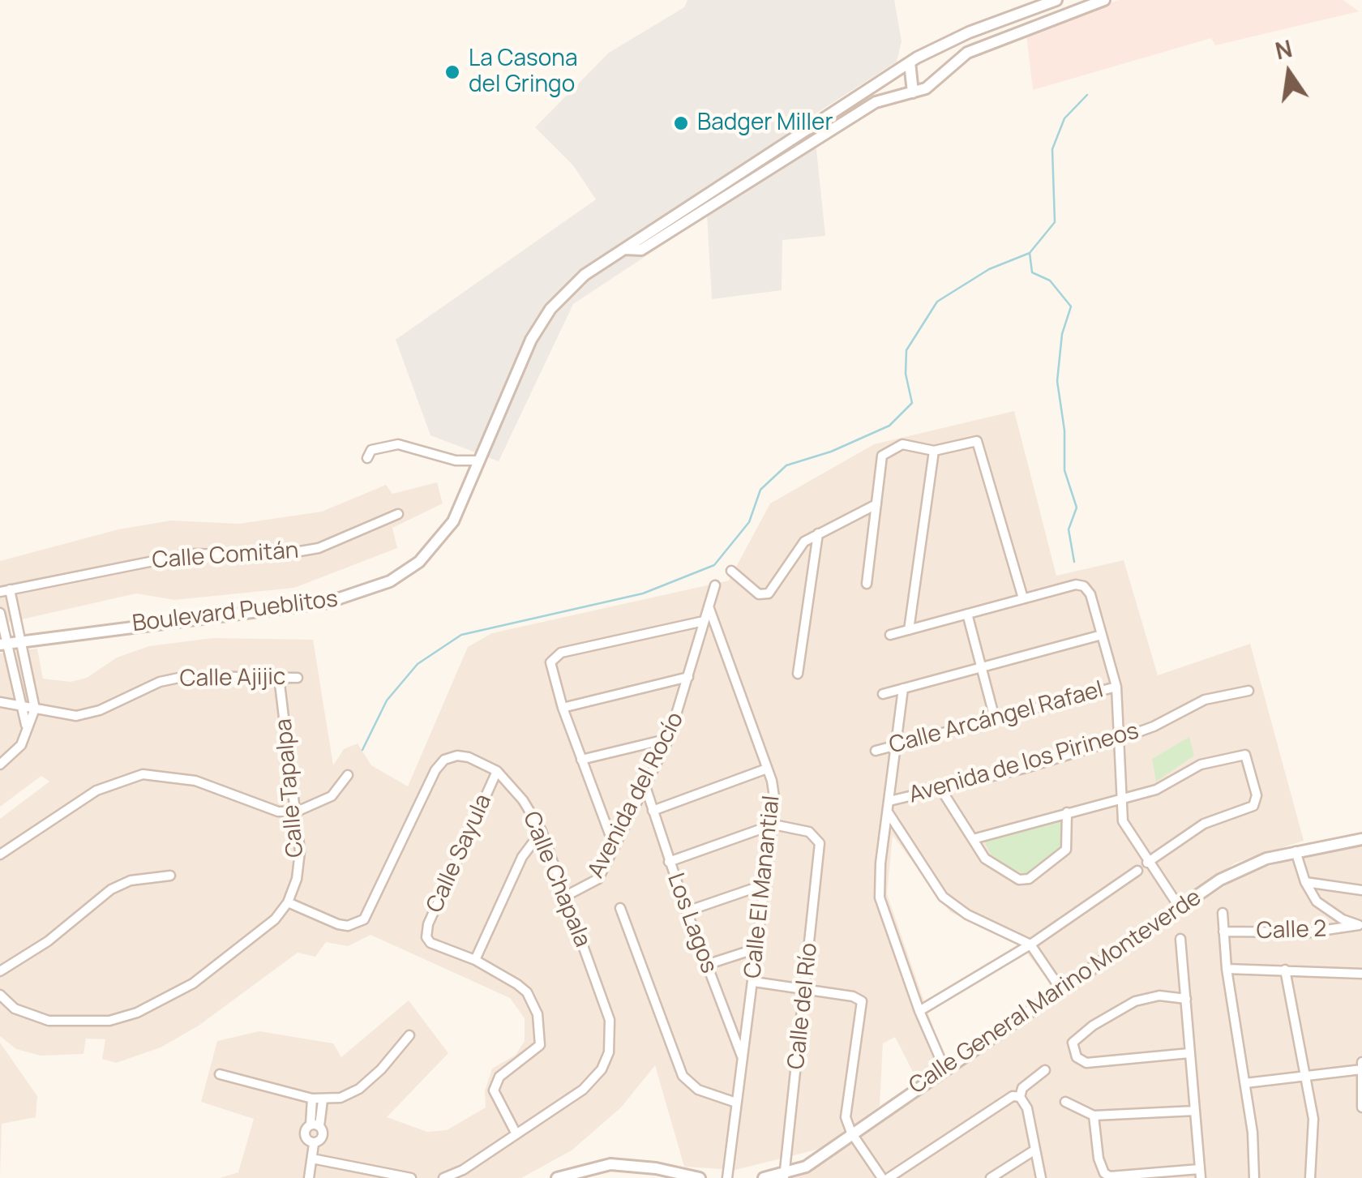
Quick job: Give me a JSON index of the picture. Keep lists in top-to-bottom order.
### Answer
{
  "streets": {
    "street": [
      "Calle Comitán",
      "Boulevard Pueblitos",
      "Calle Ajijic",
      "Calle Arcángel Rafael",
      "Avenida de los Pirineos",
      "Calle Tapalpa",
      "Avenida del Rocío",
      "Calle Sayula",
      "Calle Chapala",
      "Calle El Manantial",
      "Los Lagos",
      "Calle 2",
      "Calle General Marino Monteverde",
      "Calle del Río"
    ]
  },
  "crossings": [
    ["Calle Ajijic", "Calle Tapalpa"],
    ["Calle Tapalpa", "Calle Chapala"],
    ["Avenida del Rocío", "Calle Chapala"],
    ["Avenida del Rocío", "Calle El Manantial"],
    ["Avenida del Rocío", "Los Lagos"],
    ["Calle Sayula", "Calle Chapala"],
    ["Calle El Manantial", "Los Lagos"],
    ["Calle El Manantial", "Calle del Río"],
    ["Calle General Marino Monteverde", "Calle del Río"]
  ],
  "places": ["La Casona del Gringo", "Badger Miller"],
  "north": "top"
}
